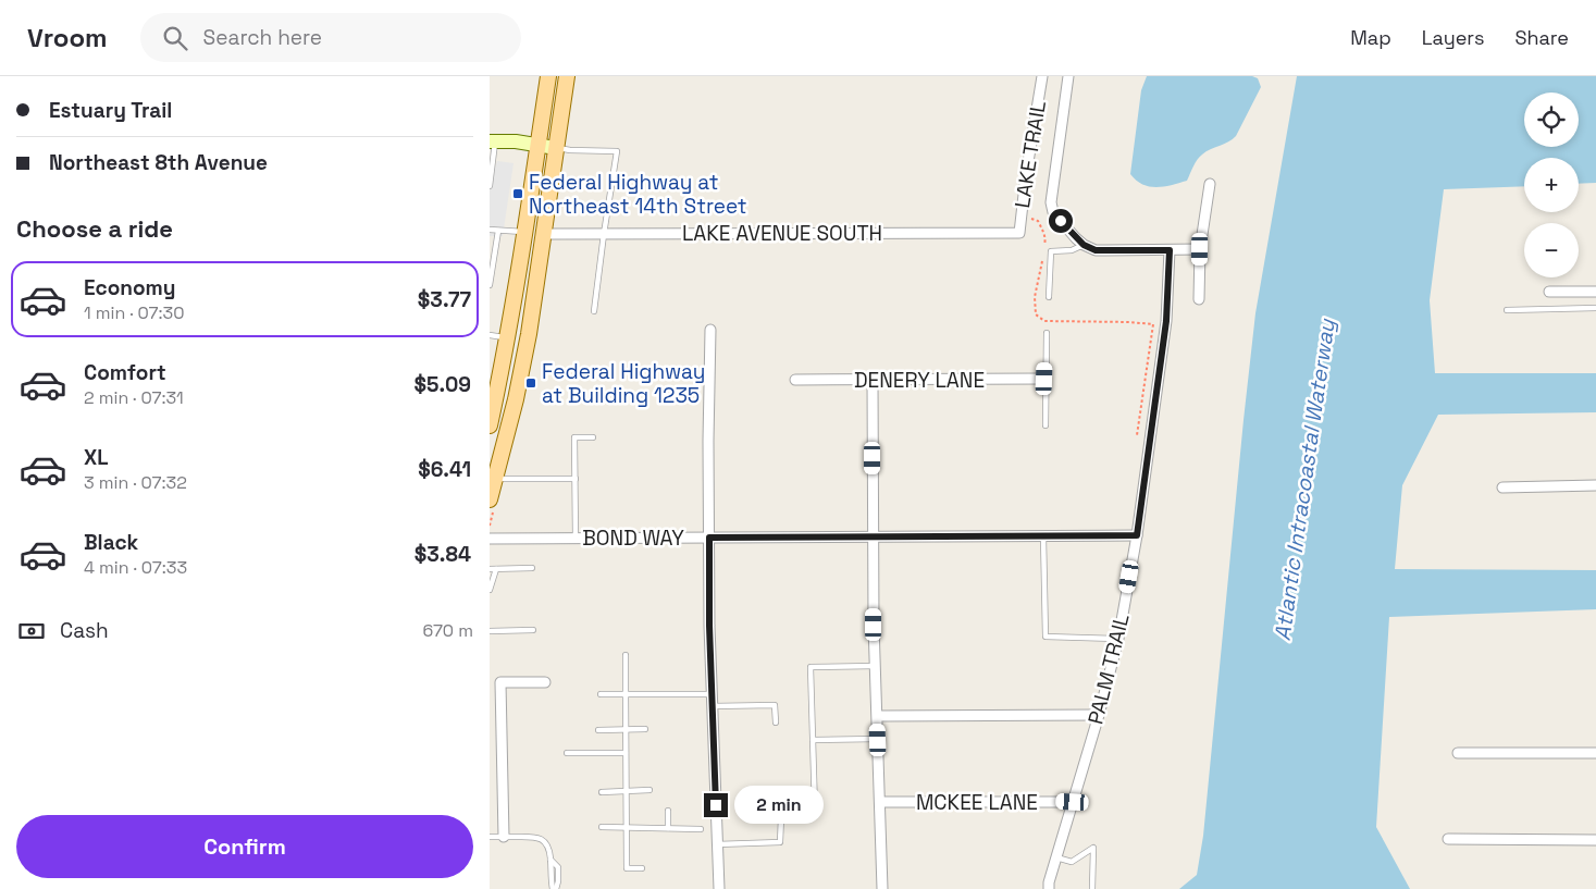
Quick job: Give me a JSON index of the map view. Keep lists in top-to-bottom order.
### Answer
{
  "streets": {
    "street": [
      "LAKE TRAIL",
      "LAKE AVENUE SOUTH",
      "DENERY LANE",
      "BOND WAY",
      "PALM TRAIL",
      "MCKEE LANE"
    ]
  },
  "crossings": [
    ["LAKE TRAIL", "LAKE AVENUE SOUTH"],
    ["BOND WAY", "PALM TRAIL"],
    ["PALM TRAIL", "MCKEE LANE"]
  ],
  "water": ["Atlantic Intracoastal Waterway"],
  "places": {
    "transit": ["Federal Highway at Northeast 14th Street", "Federal Highway at Building 1235"]
  },
  "page": {
    "header": "Vroom",
    "search": "Search here",
    "nav": ["Map", "Layers", "Share"],
    "banner": ["Estuary Trail", "Northeast 8th Avenue"],
    "map_buttons": ["+", "−"],
    "heading": "Choose a ride",
    "list": [
      {
        "name": "Economy",
        "note": "1 min · 07:30",
        "value": "$3.77"
      },
      {
        "name": "Comfort",
        "note": "2 min · 07:31",
        "value": "$5.09"
      },
      {
        "name": "XL",
        "note": "3 min · 07:32",
        "value": "$6.41"
      },
      {
        "name": "Black",
        "note": "4 min · 07:33",
        "value": "$3.84"
      }
    ],
    "pay": ["Cash", "670 m"],
    "bubble": "2 min",
    "buttons": "Confirm"
  }
}
